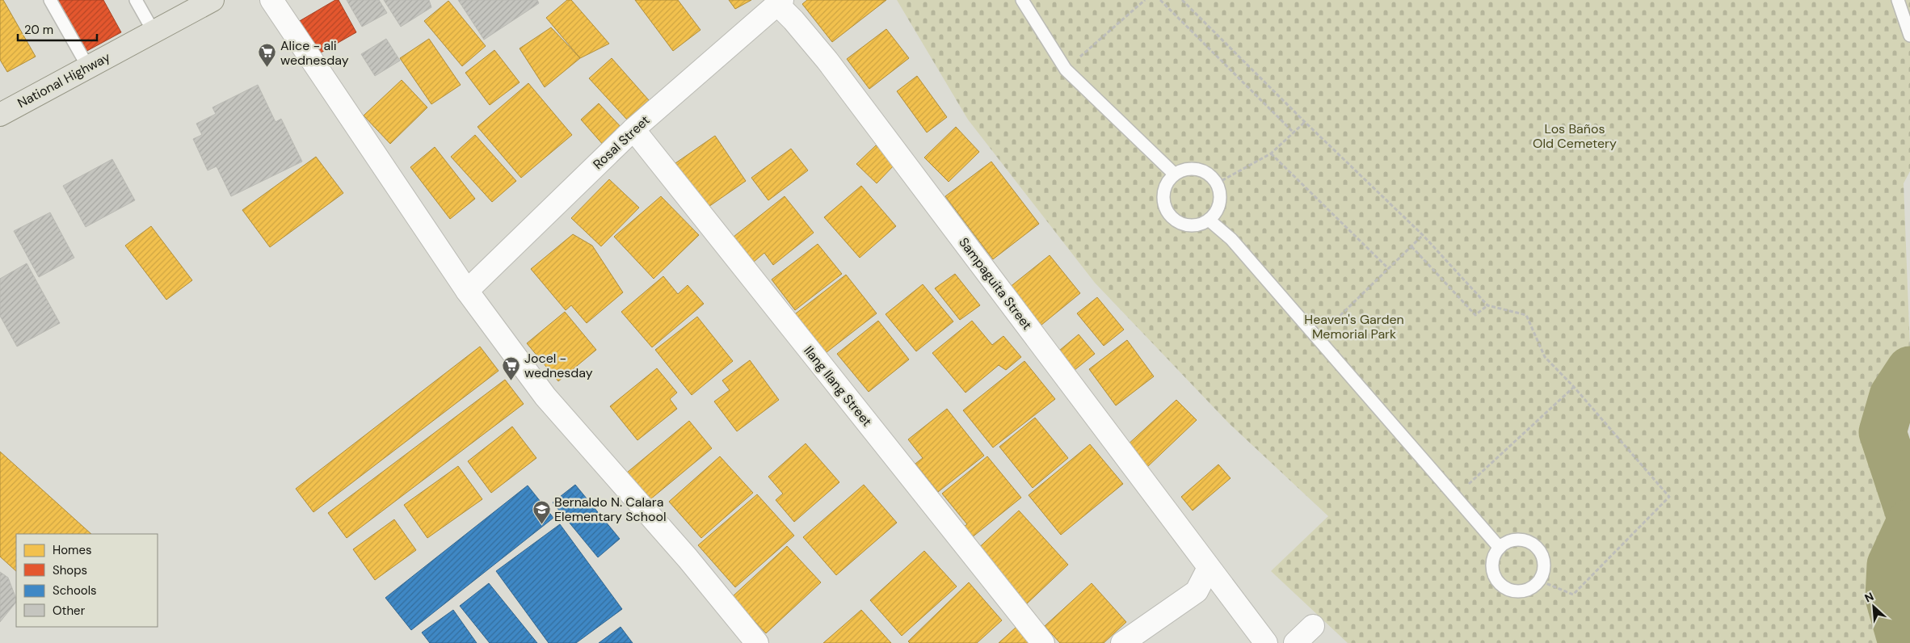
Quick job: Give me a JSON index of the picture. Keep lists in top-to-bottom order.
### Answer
{
  "streets": {
    "main road": ["National Highway"],
    "street": ["Rosal Street", "Sampaguita Street", "Ilang Ilang Street"]
  },
  "crossings": [
    ["Rosal Street", "Sampaguita Street"],
    ["Rosal Street", "Ilang Ilang Street"]
  ],
  "parks": ["Los Baños Old Cemetery", "Heaven's Garden Memorial Park"],
  "places": {
    "supermarket": ["Alice - ali wednesday", "Jocel - wednesday"],
    "school or university": ["Bernaldo N. Calara Elementary School"]
  },
  "legend": [
    "Homes",
    "Shops",
    "Schools",
    "Other"
  ],
  "scale_bar": "20 m",
  "north": "top left"
}
